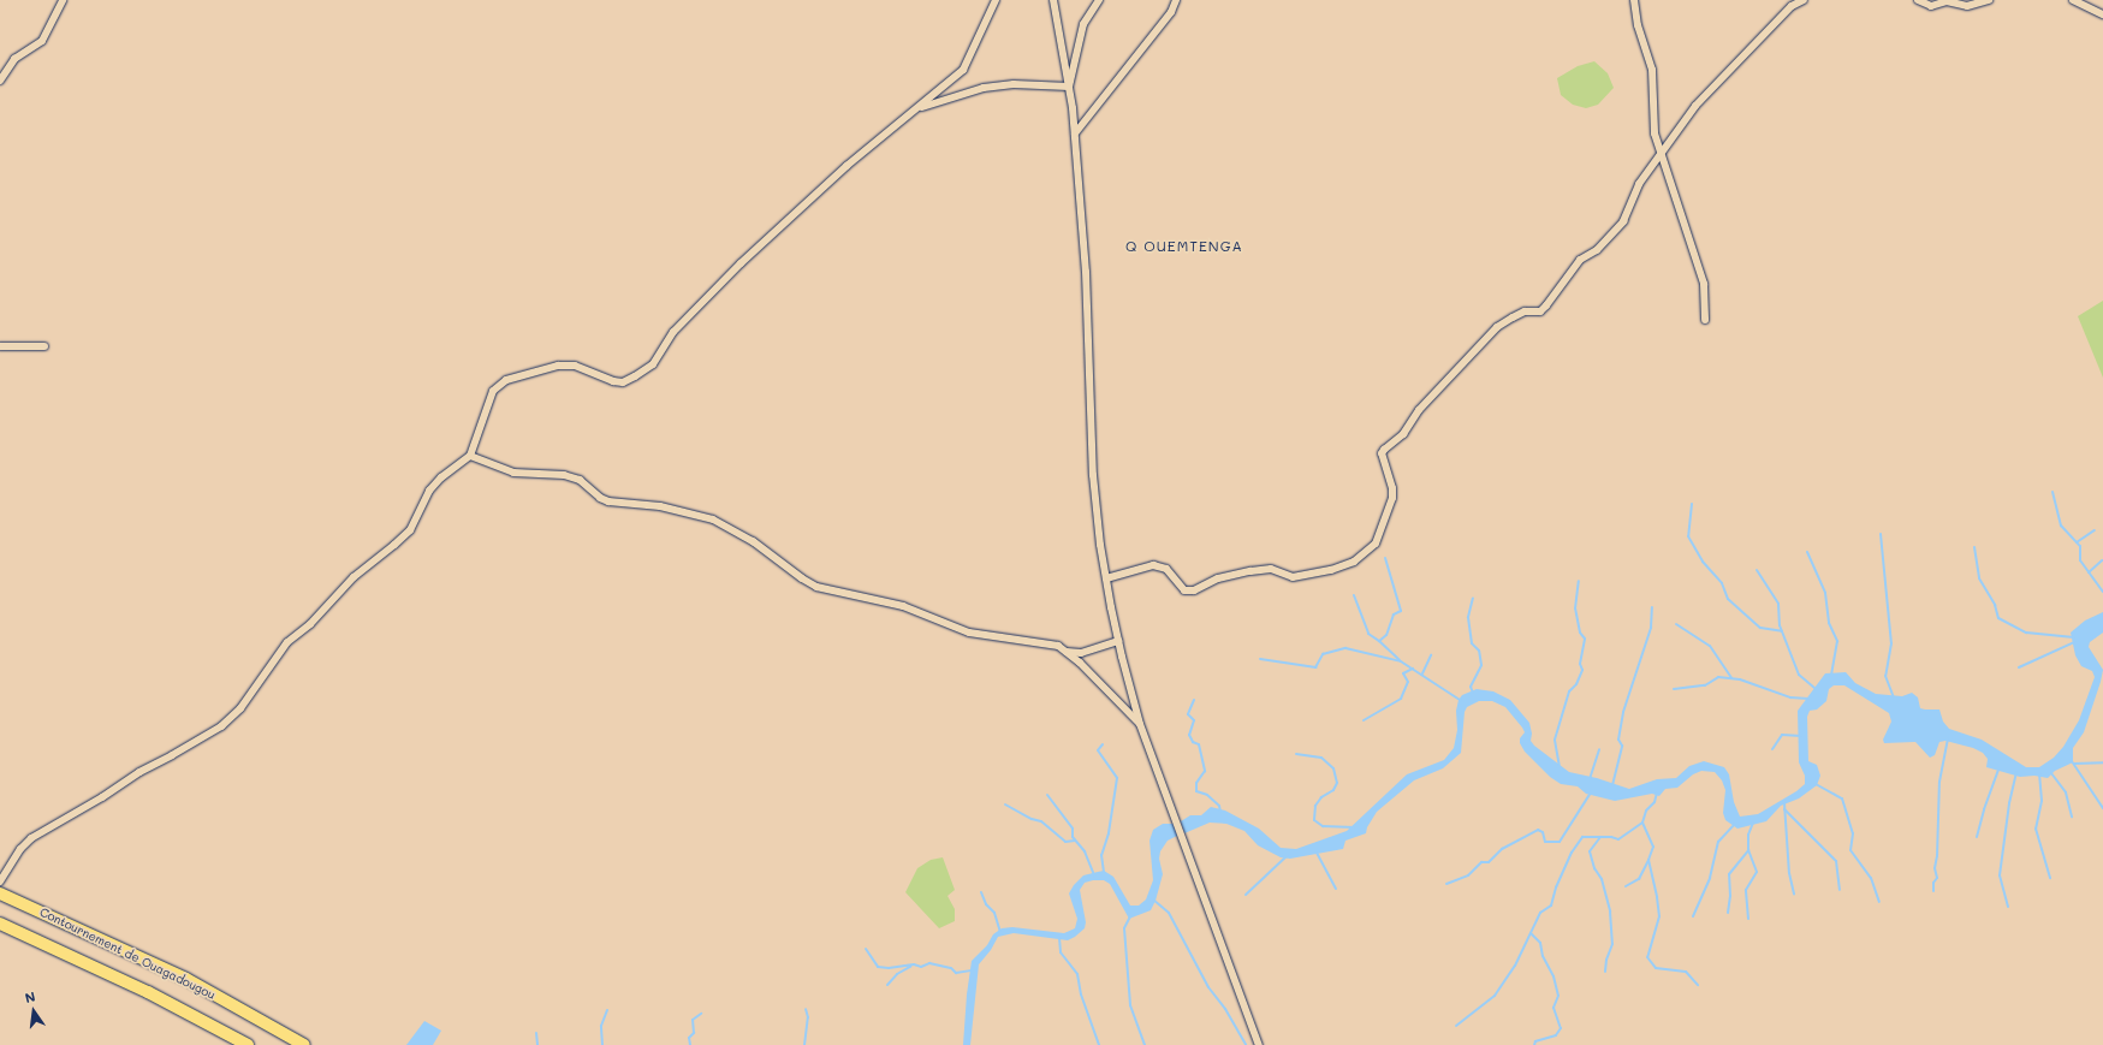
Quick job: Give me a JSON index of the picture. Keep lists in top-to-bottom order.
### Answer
{
  "streets": {
    "highway": ["Contournement de Ouagadougou"]
  },
  "districts": ["Q OUEMTENGA"],
  "north": "top"
}
